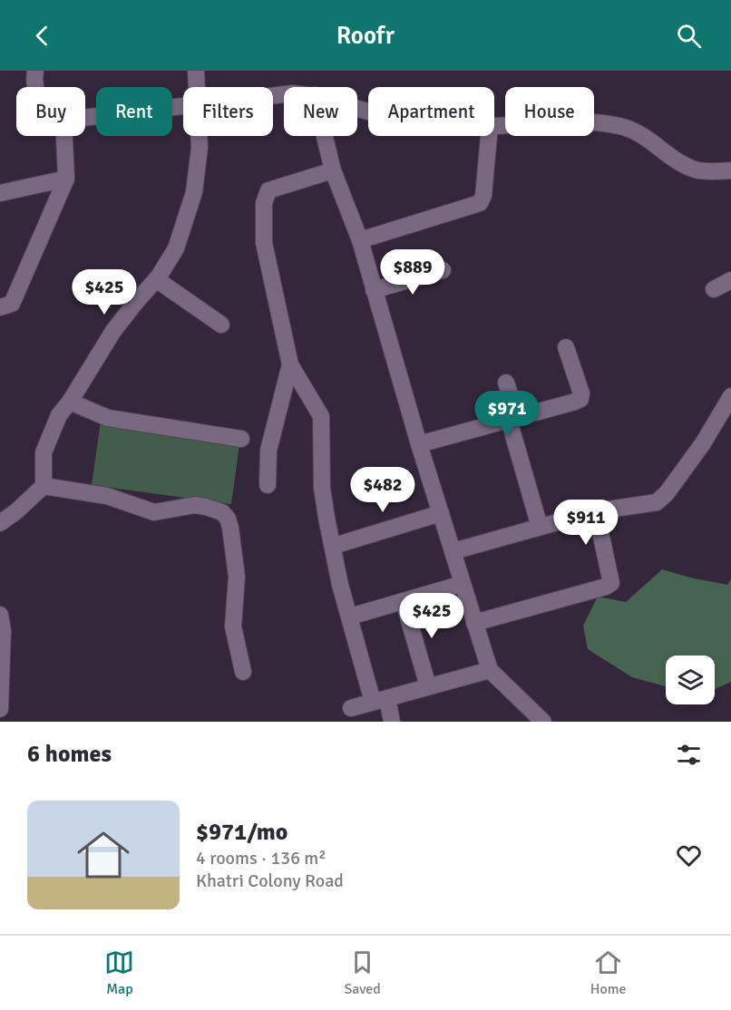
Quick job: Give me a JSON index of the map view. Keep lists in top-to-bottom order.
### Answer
{
  "page": {
    "header": "Roofr",
    "chip": [
      "Buy",
      "Rent",
      "Filters",
      "New",
      "Apartment",
      "House"
    ],
    "price": [
      "$889",
      "$425",
      "$971",
      "$482",
      "$911",
      "$425"
    ],
    "heading": "6 homes",
    "list": [
      {
        "name": "$971/mo",
        "note": "4 rooms · 136 m² · Khatri Colony Road"
      }
    ],
    "tabs": ["Map", "Saved", "Home"]
  }
}
